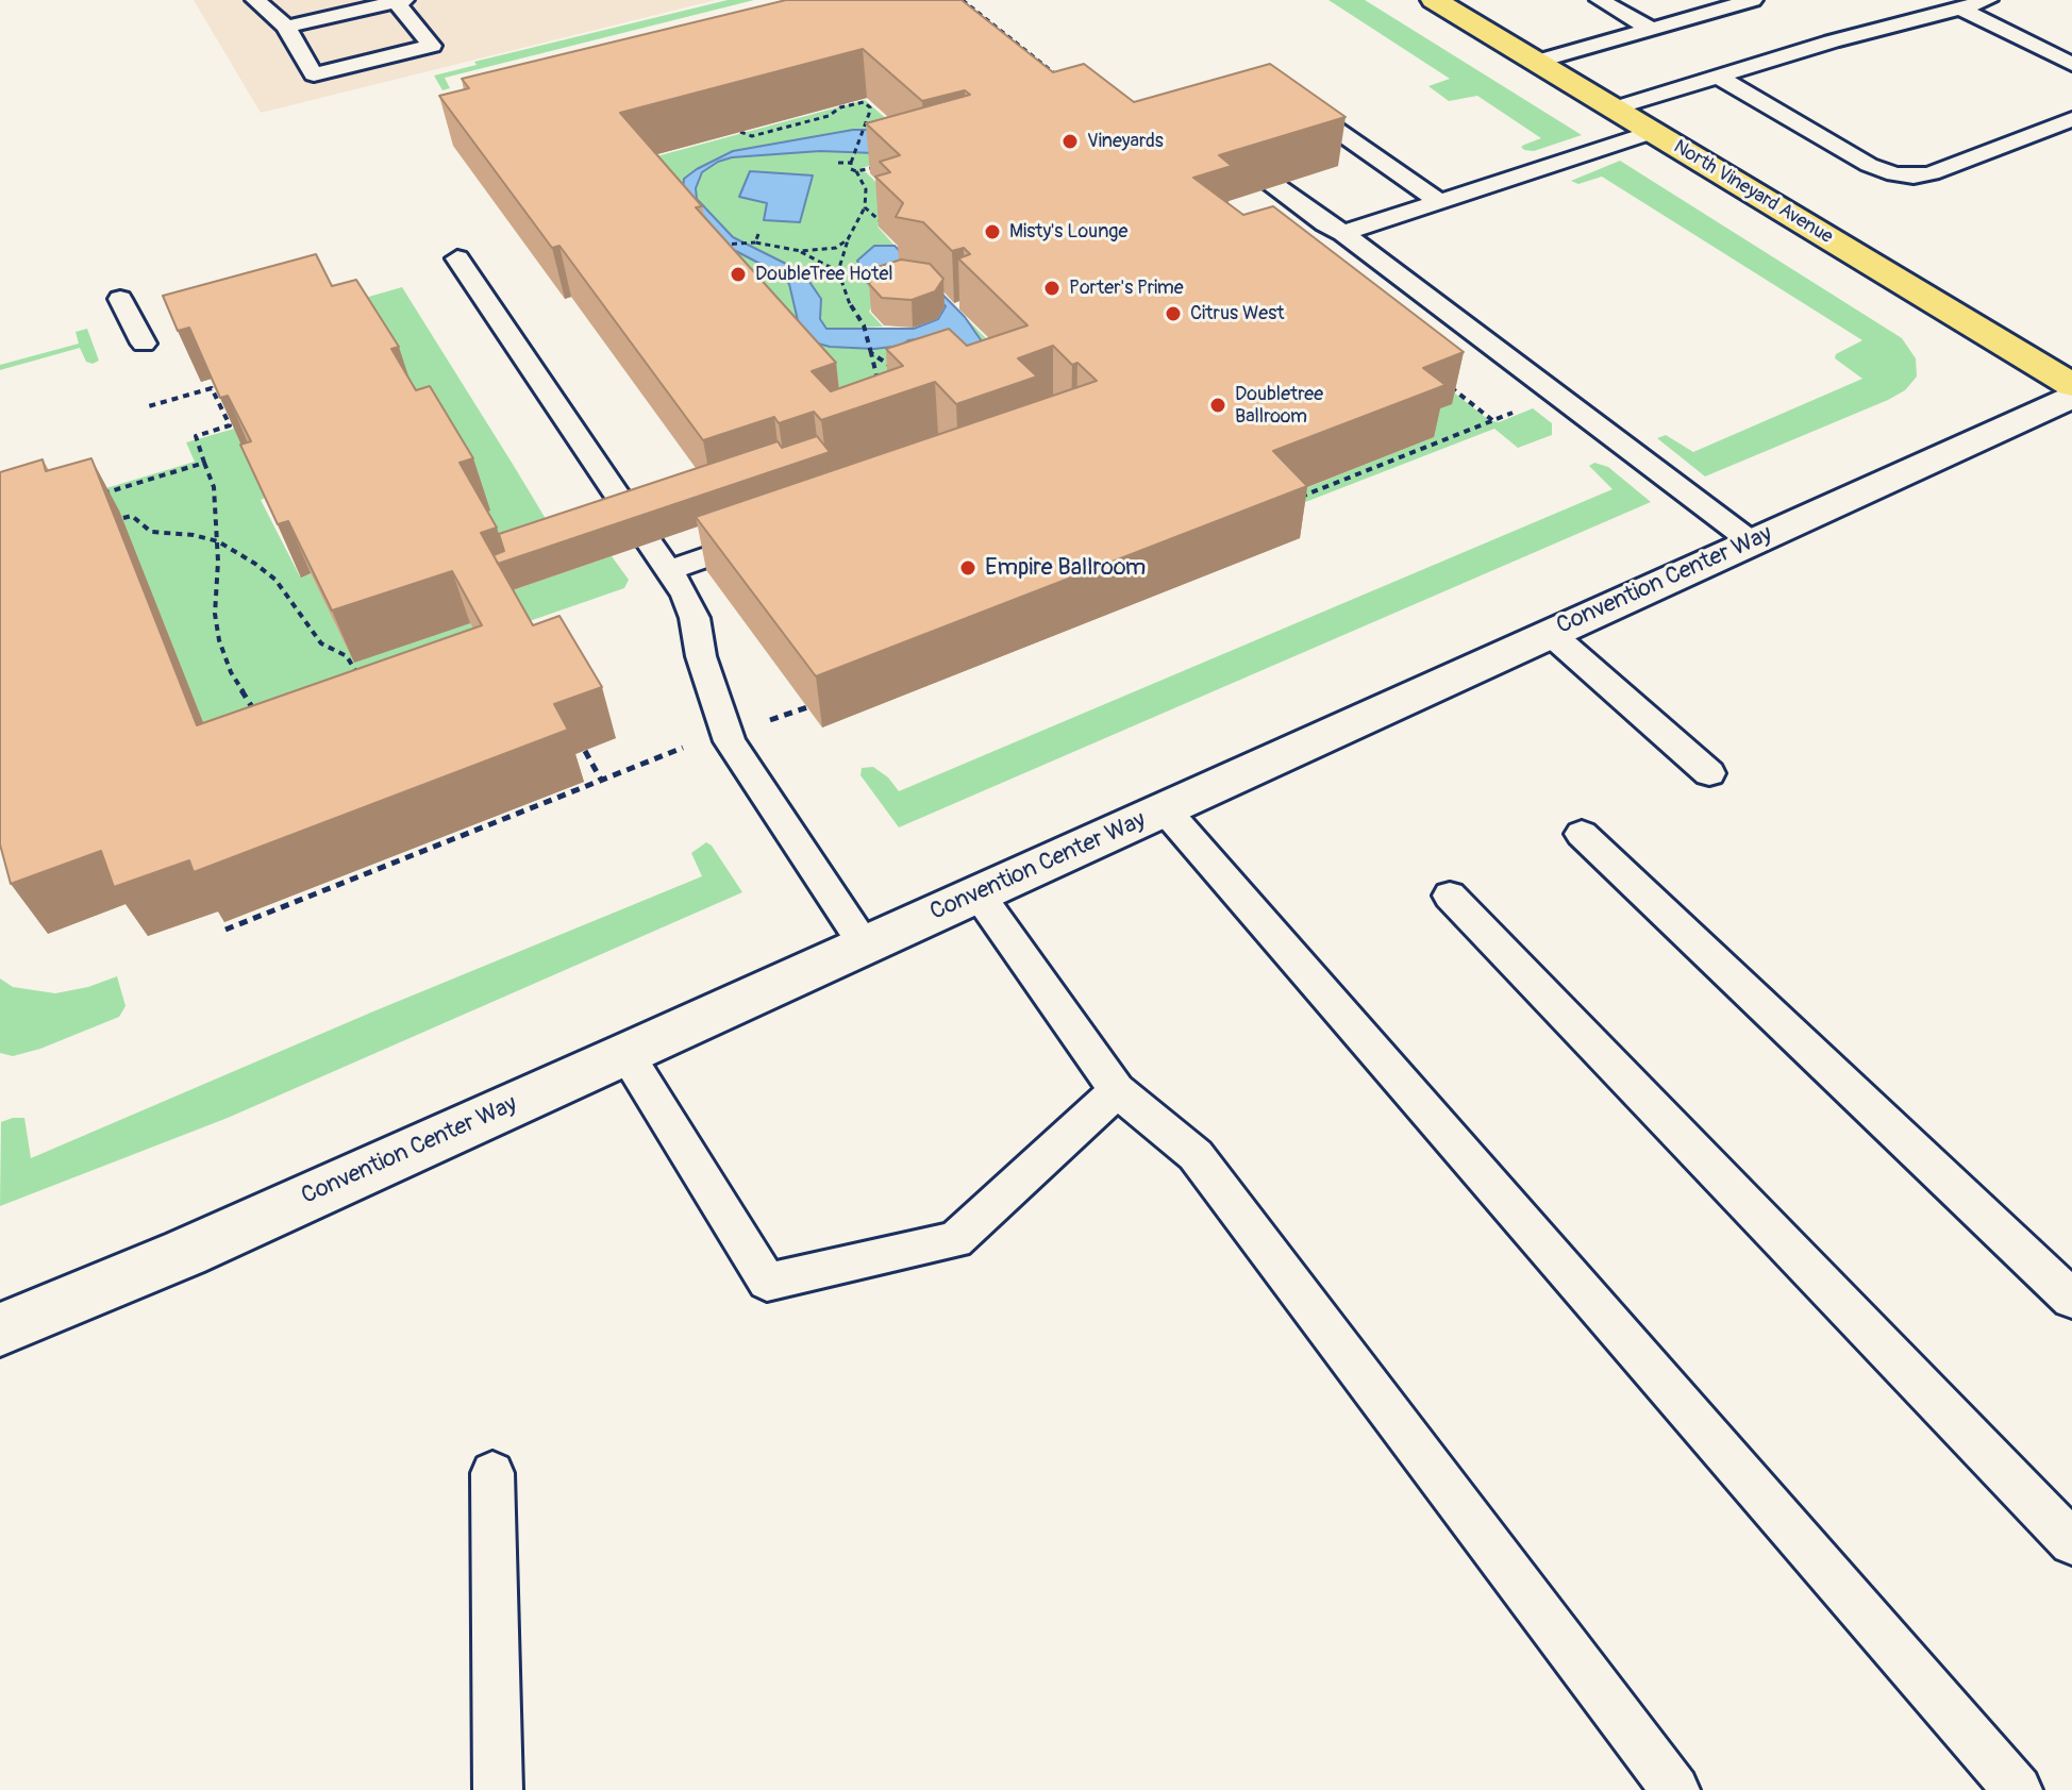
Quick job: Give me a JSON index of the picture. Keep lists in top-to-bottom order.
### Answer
{
  "streets": {
    "main road": ["North Vineyard Avenue"],
    "street": ["Convention Center Way"]
  },
  "places": [
    "Vineyards",
    "Misty's Lounge",
    "DoubleTree Hotel",
    "Porter's Prime",
    "Citrus West",
    "Doubletree Ballroom",
    "Empire Ballroom"
  ]
}
